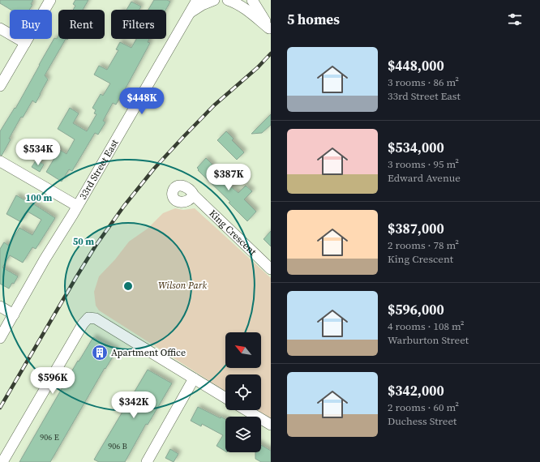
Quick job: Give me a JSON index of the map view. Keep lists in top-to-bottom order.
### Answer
{
  "streets": {
    "street": ["33rd Street East", "King Crescent"]
  },
  "parks": ["Wilson Park"],
  "places": {
    "building": ["Apartment Office"]
  },
  "house_numbers": ["906 E", "906 B"],
  "north": "top left",
  "page": {
    "heading": "5 homes",
    "chip": ["Buy", "Rent", "Filters"],
    "list": [
      {
        "name": "$448,000",
        "note": "3 rooms · 86 m² · 33rd Street East"
      },
      {
        "name": "$534,000",
        "note": "3 rooms · 95 m² · Edward Avenue"
      },
      {
        "name": "$387,000",
        "note": "2 rooms · 78 m² · King Crescent"
      },
      {
        "name": "$596,000",
        "note": "4 rooms · 108 m² · Warburton Street"
      },
      {
        "name": "$342,000",
        "note": "2 rooms · 60 m² · Duchess Street"
      }
    ],
    "price": [
      "$448K",
      "$534K",
      "$387K",
      "$596K",
      "$342K"
    ]
  },
  "rings": ["100 m", "50 m"]
}
